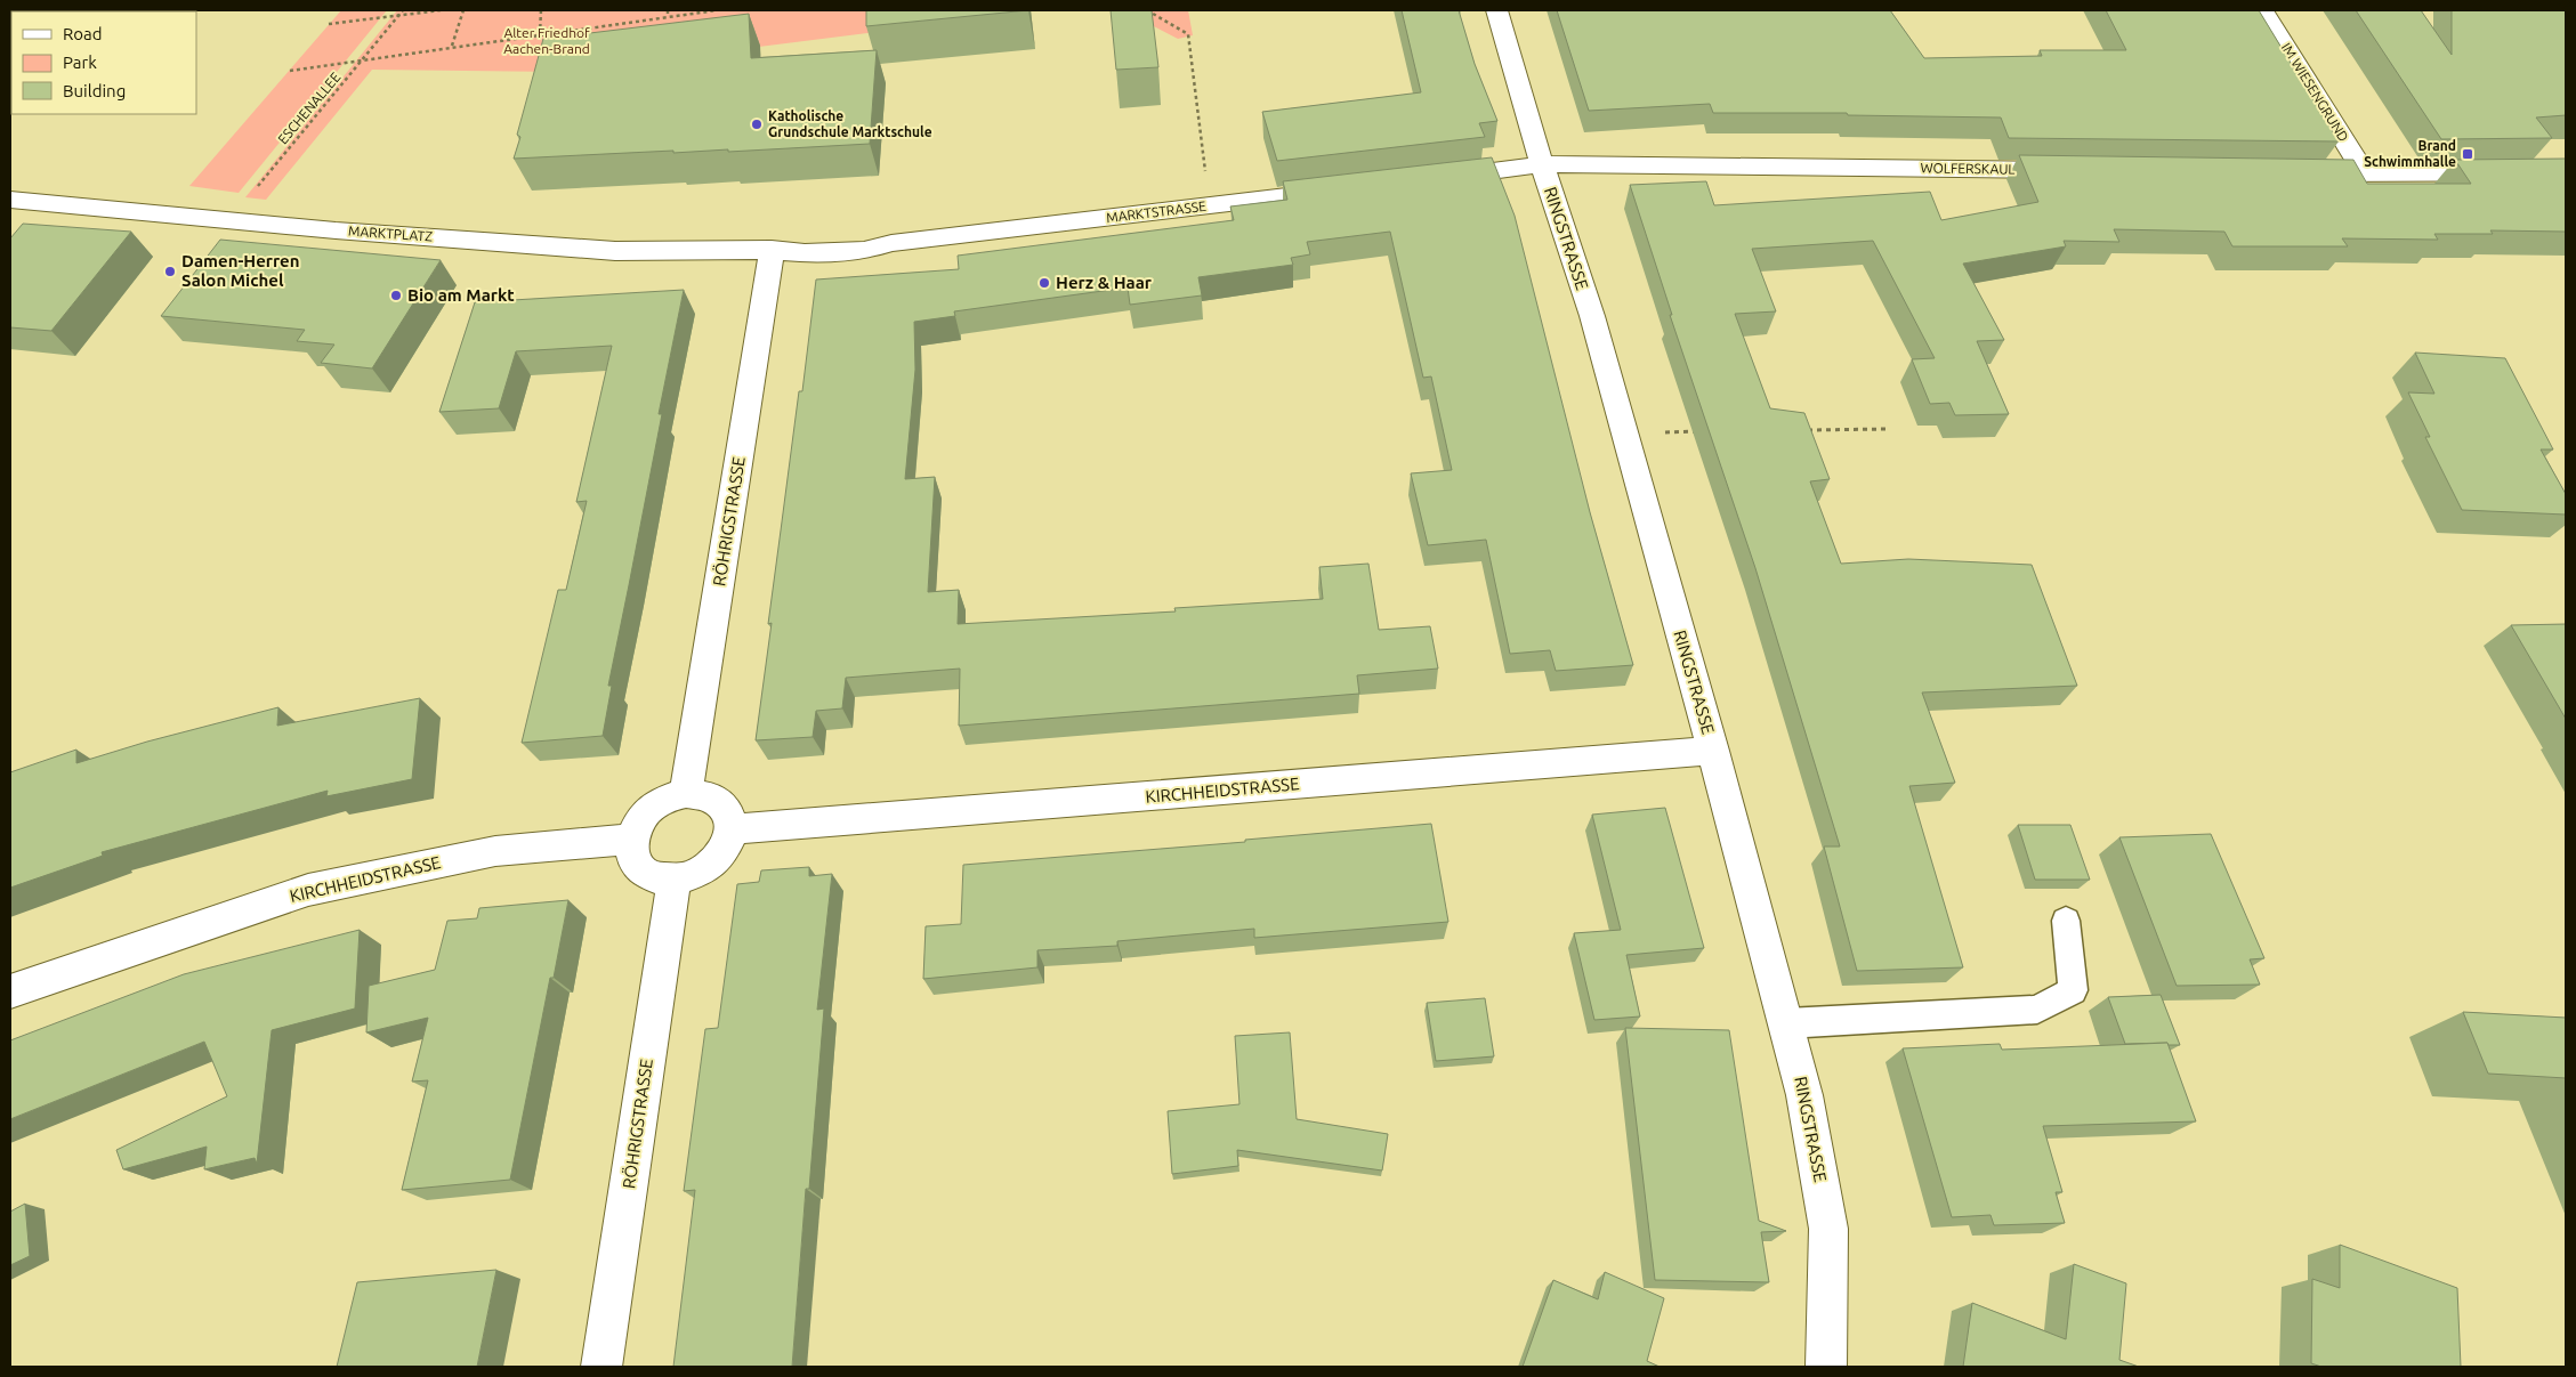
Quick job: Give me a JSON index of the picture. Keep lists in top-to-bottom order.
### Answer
{
  "streets": {
    "street": [
      "IM WIESENGRUND",
      "WOLFERSKAUL",
      "MARKTSTRASSE",
      "MARKTPLATZ",
      "RINGSTRASSE",
      "RÖHRIGSTRASSE",
      "KIRCHHEIDSTRASSE"
    ],
    "path": ["ESCHENALLEE"]
  },
  "crossings": [
    ["ESCHENALLEE", "MARKTPLATZ"],
    ["WOLFERSKAUL", "RINGSTRASSE"],
    ["MARKTSTRASSE", "MARKTPLATZ"],
    ["MARKTSTRASSE", "RÖHRIGSTRASSE"],
    ["MARKTPLATZ", "RÖHRIGSTRASSE"],
    ["RINGSTRASSE", "KIRCHHEIDSTRASSE"],
    ["RÖHRIGSTRASSE", "KIRCHHEIDSTRASSE"]
  ],
  "parks": ["Alter Friedhof Aachen-Brand"],
  "places": {
    "other": [
      "Katholische Grundschule Marktschule",
      "Damen-Herren Salon Michel",
      "Herz & Haar",
      "Bio am Markt"
    ],
    "transit": ["Brand Schwimmhalle"]
  },
  "legend": ["Road", "Park", "Building"]
}
